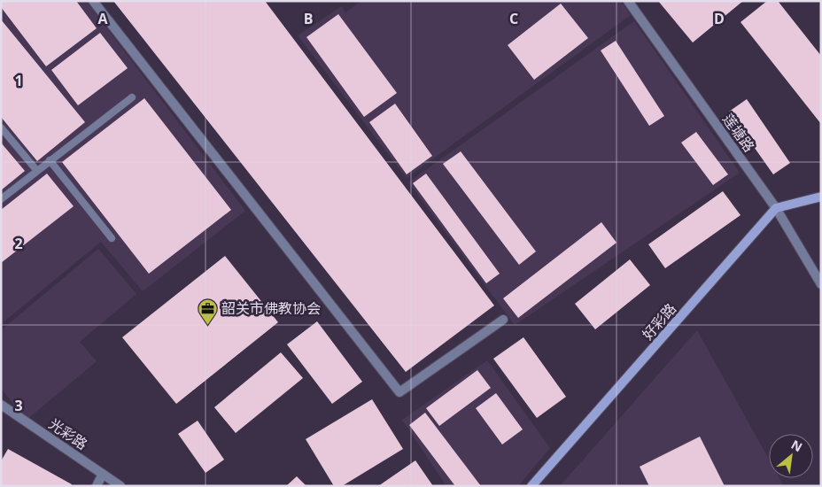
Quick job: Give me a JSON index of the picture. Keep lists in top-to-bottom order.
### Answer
{
  "streets": {
    "street": ["莲塘路", "好彩路", "光彩路"]
  },
  "crossings": [
    ["莲塘路", "好彩路"]
  ],
  "places": {
    "office": ["韶关市佛教协会"]
  },
  "north": "top right",
  "grid": {
    "columns": [
      "A",
      "B",
      "C",
      "D"
    ],
    "rows": ["1", "2", "3"]
  }
}
